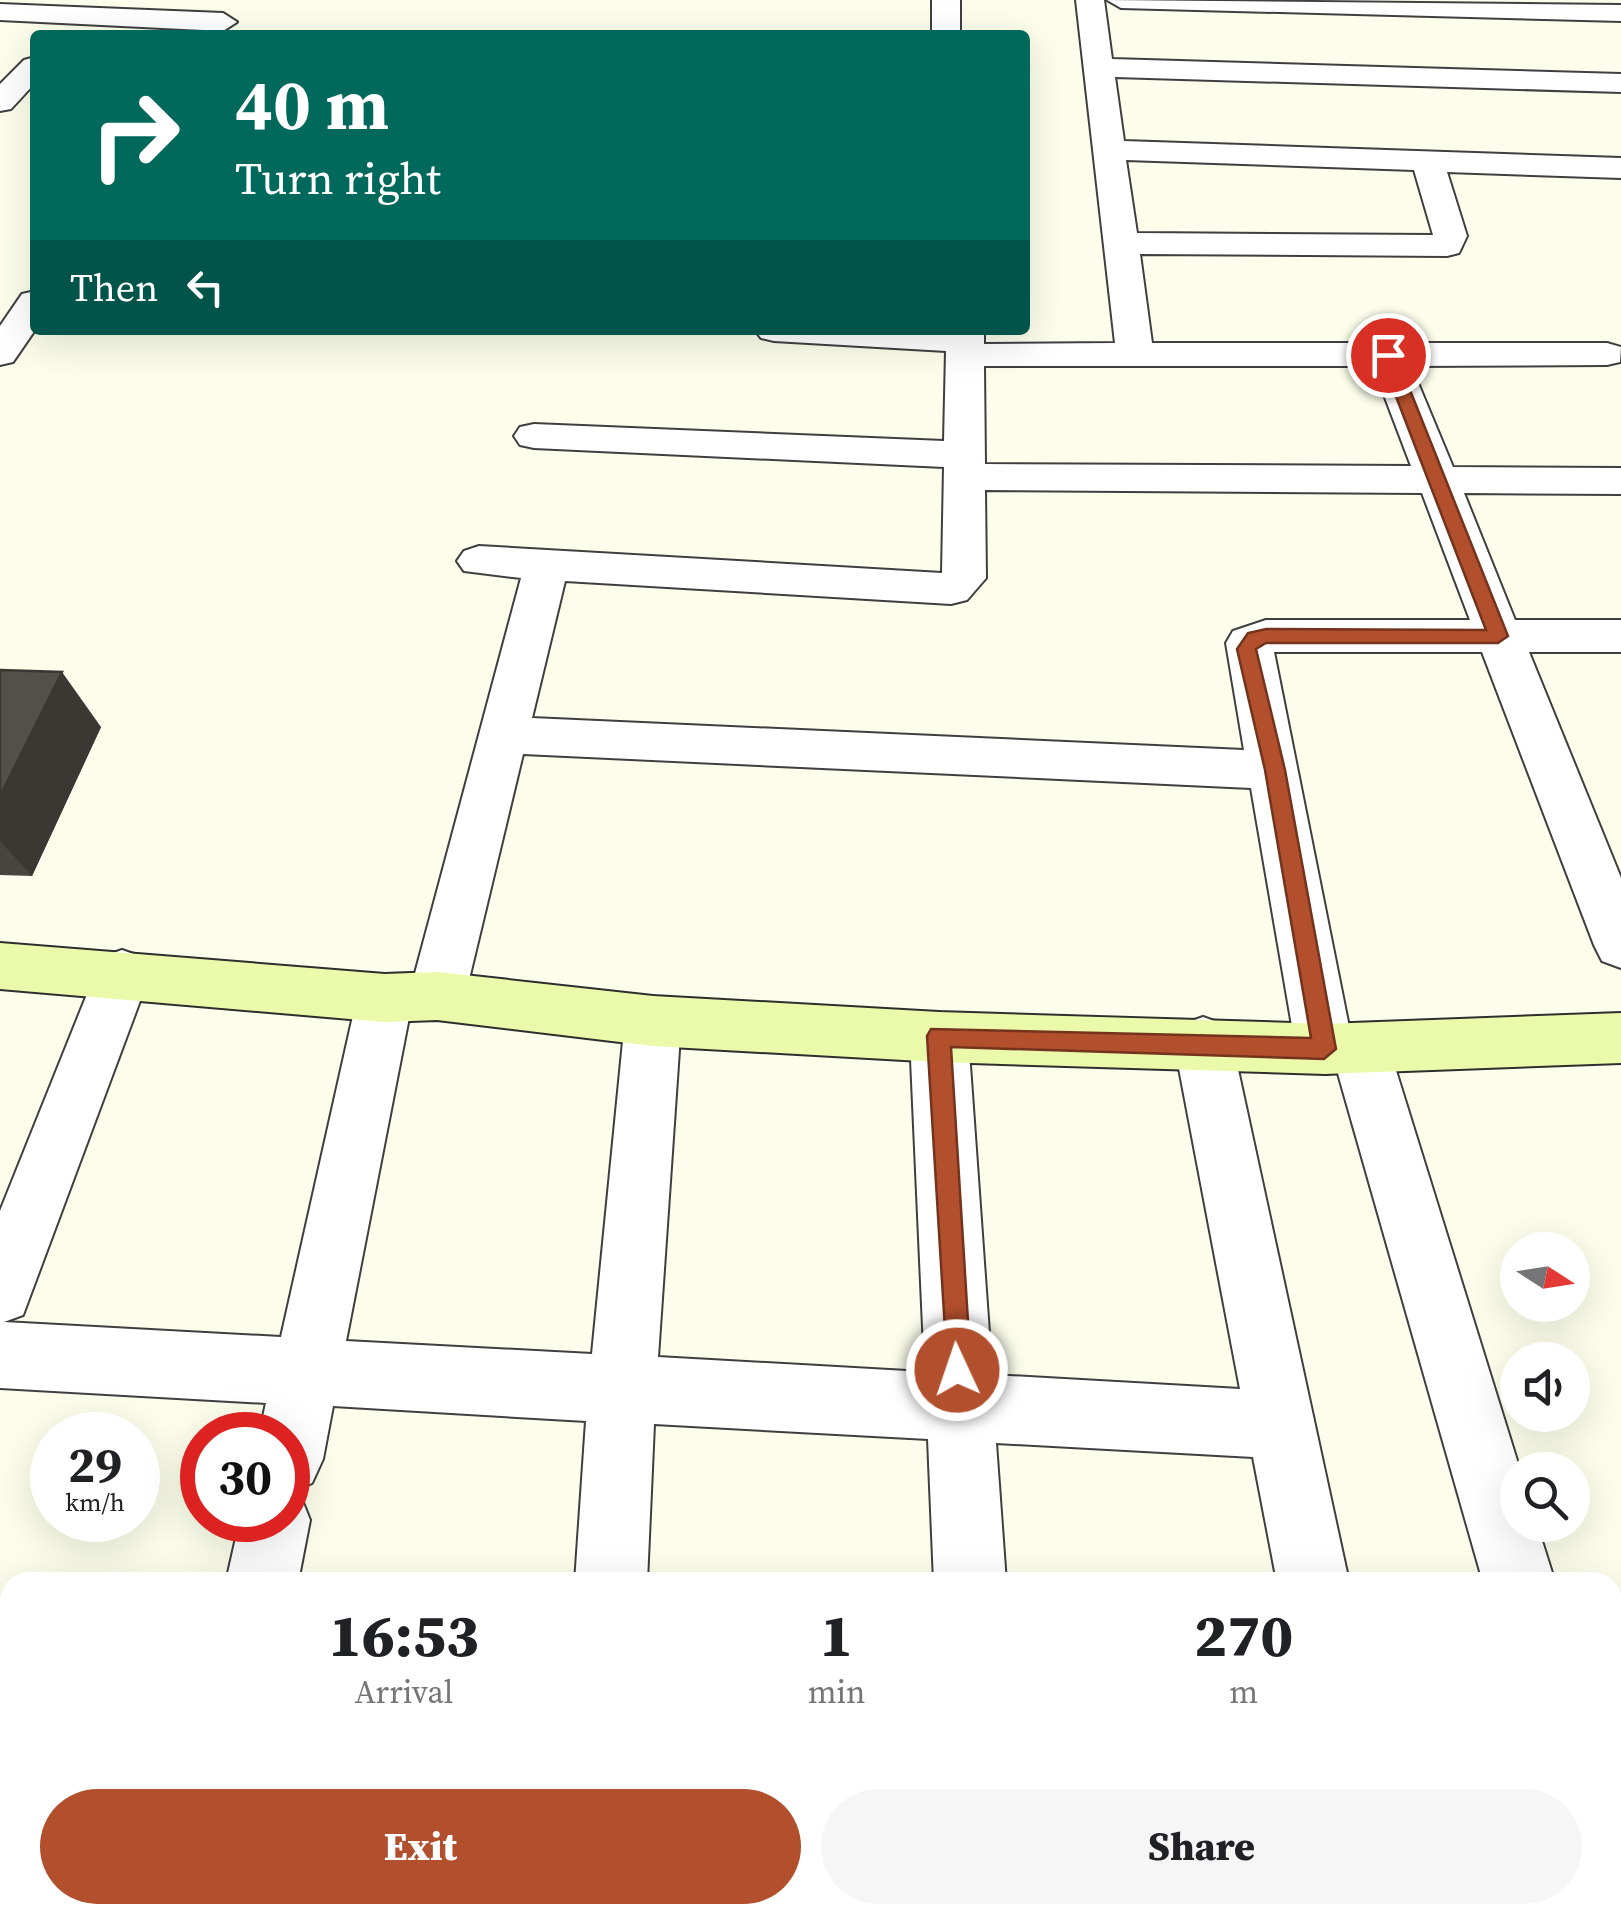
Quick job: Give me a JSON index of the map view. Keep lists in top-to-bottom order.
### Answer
{
  "north": "right",
  "page": {
    "turn": ["40 m", "Turn right"],
    "then": "Then",
    "speed": "29 km/h",
    "limit": "30",
    "eta": [
      "16:53",
      "Arrival",
      "1",
      "min",
      "270",
      "m"
    ],
    "buttons": ["Exit", "Share"]
  }
}
